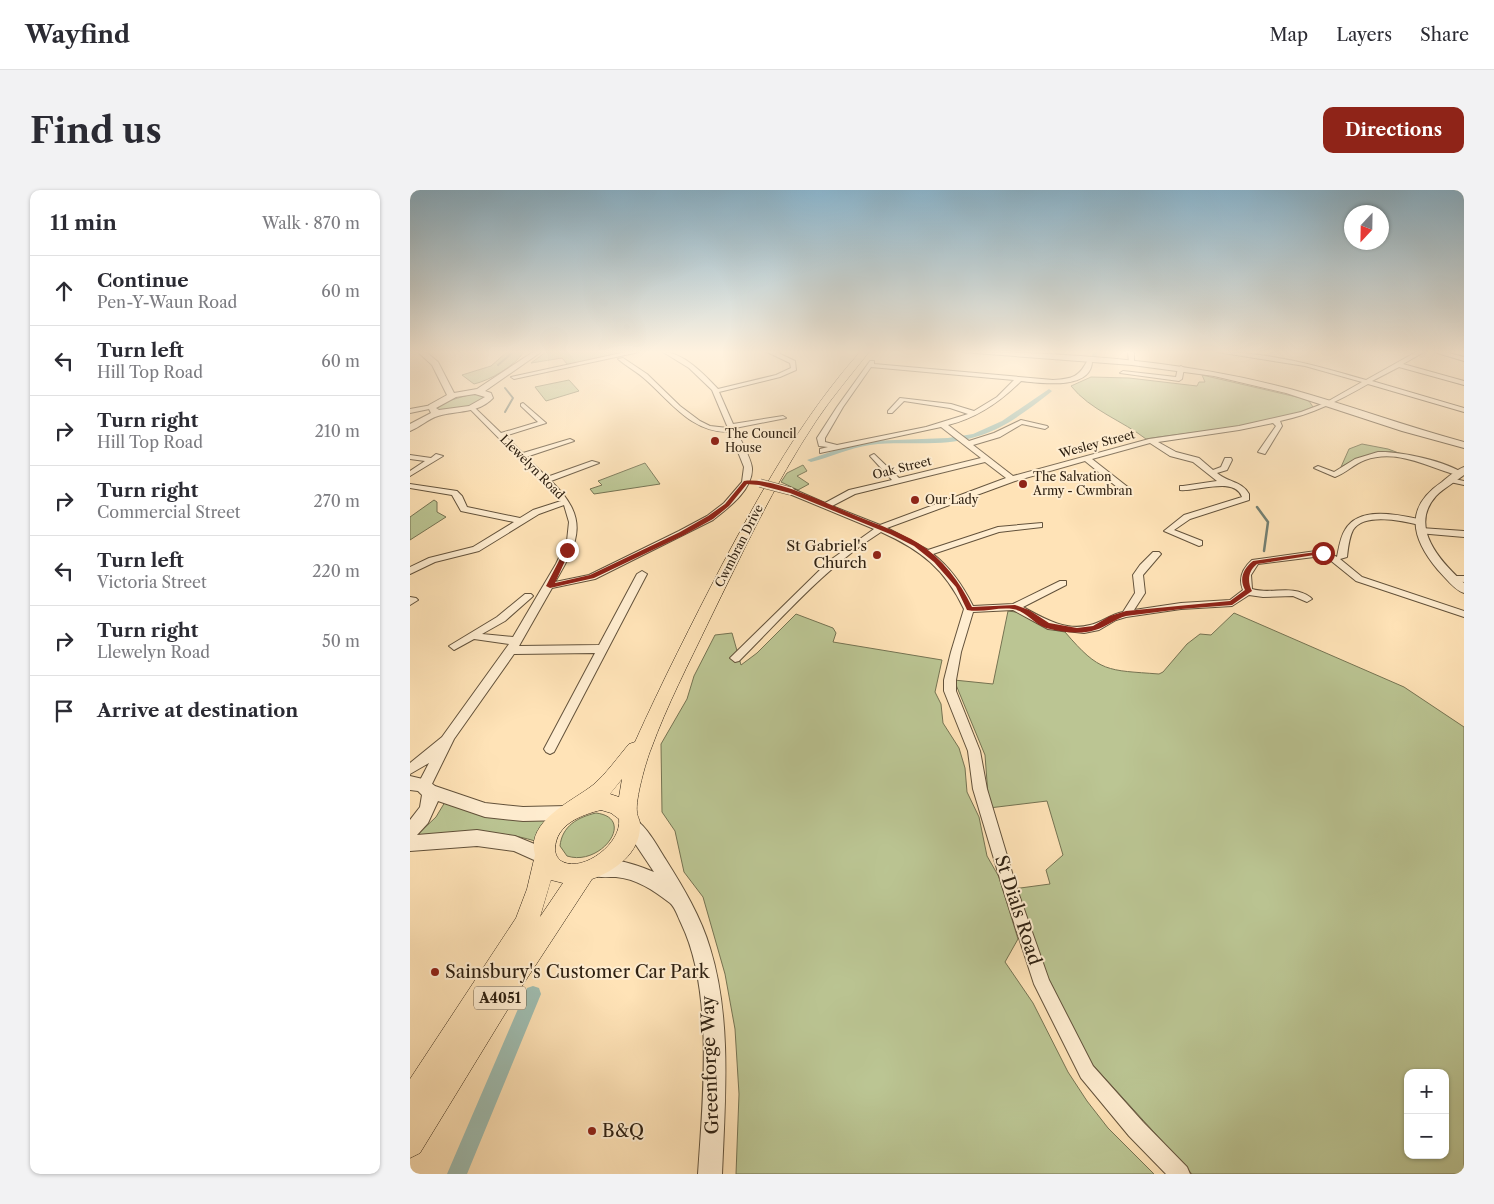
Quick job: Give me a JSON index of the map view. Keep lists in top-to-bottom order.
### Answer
{
  "streets": {
    "main road": ["Cwmbran Drive", "A4051"],
    "street": [
      "Wesley Street",
      "Llewelyn Road",
      "Oak Street",
      "St Dials Road",
      "Greenforge Way"
    ]
  },
  "crossings": [
    ["A4051", "Greenforge Way"]
  ],
  "places": [
    "The Council House",
    "The Salvation Army - Cwmbran",
    "Our Lady",
    "St Gabriel's Church",
    "Sainsbury's Customer Car Park",
    "B&Q"
  ],
  "north": "bottom",
  "page": {
    "header": "Wayfind",
    "nav": ["Map", "Layers", "Share"],
    "buttons": "Directions",
    "title": "Find us",
    "heading": ["11 min", "Walk · 870 m"],
    "list": [
      ["Continue", "Pen-Y-Waun Road", "60 m"],
      ["Turn left", "Hill Top Road", "60 m"],
      ["Turn right", "Hill Top Road", "210 m"],
      ["Turn right", "Commercial Street", "270 m"],
      ["Turn left", "Victoria Street", "220 m"],
      ["Turn right", "Llewelyn Road", "50 m"],
      "Arrive at destination"
    ],
    "map_buttons": ["+", "−"]
  }
}
